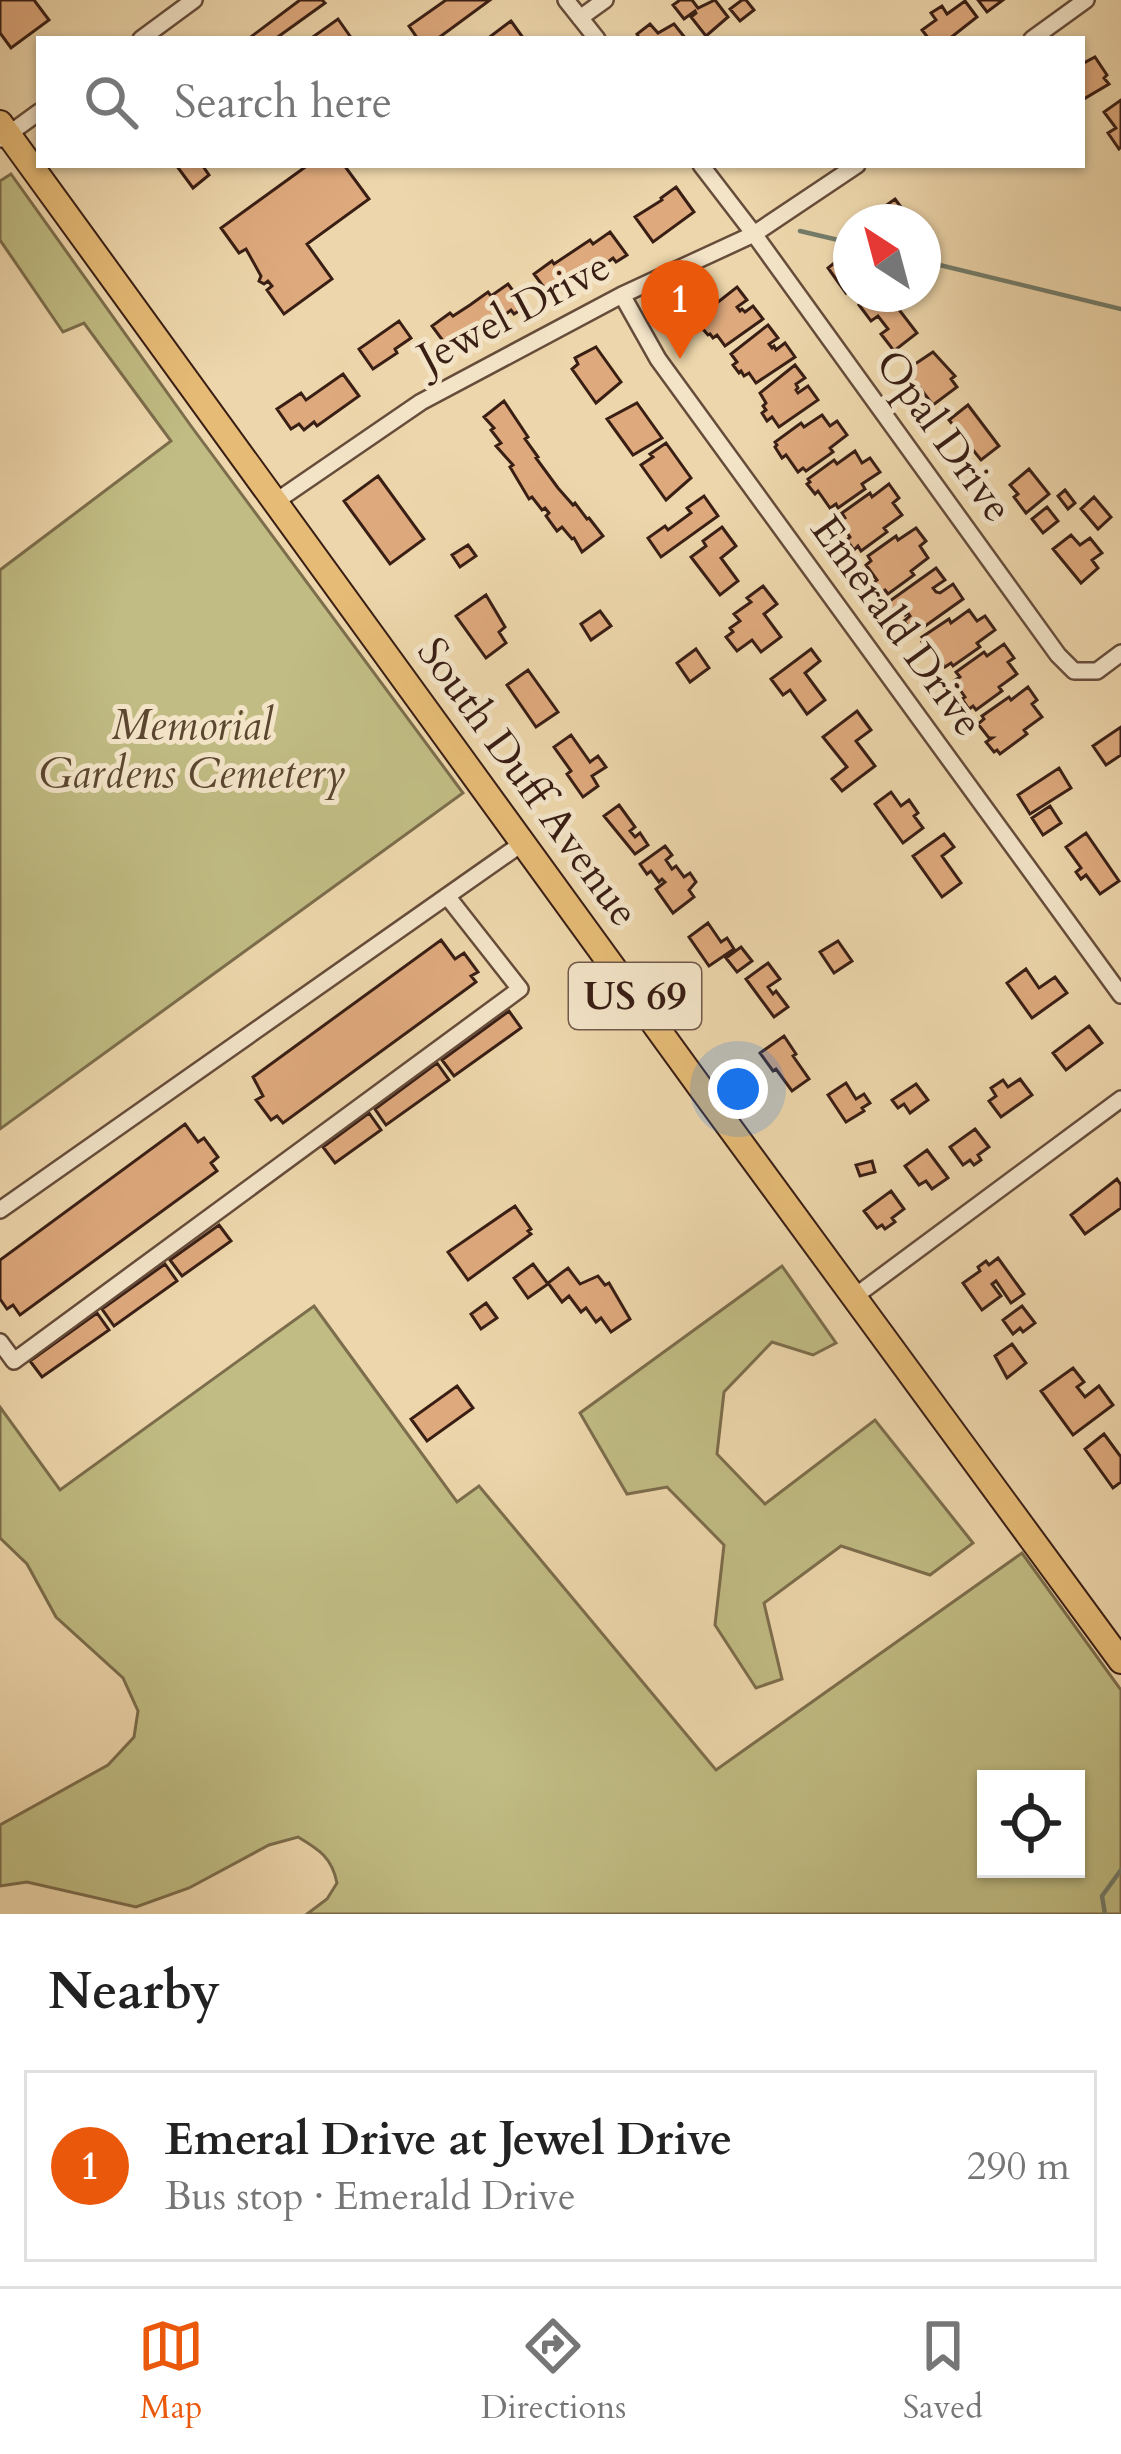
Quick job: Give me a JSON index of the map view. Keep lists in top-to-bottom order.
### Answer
{
  "streets": {
    "main road": ["South Duff Avenue", "US 69"],
    "street": ["Jewel Drive", "Opal Drive", "Emerald Drive"]
  },
  "crossings": [
    ["Jewel Drive", "Opal Drive"],
    ["Jewel Drive", "Emerald Drive"],
    ["Jewel Drive", "South Duff Avenue"]
  ],
  "parks": ["Memorial Gardens Cemetery"],
  "north": "top left",
  "page": {
    "search": "Search here",
    "pins": "1",
    "heading": "Nearby",
    "list": [
      {
        "mark": "1",
        "name": "Emeral Drive at Jewel Drive",
        "note": "Bus stop · Emerald Drive",
        "value": "290 m"
      }
    ],
    "nav": ["Map", "Directions", "Saved"]
  }
}
